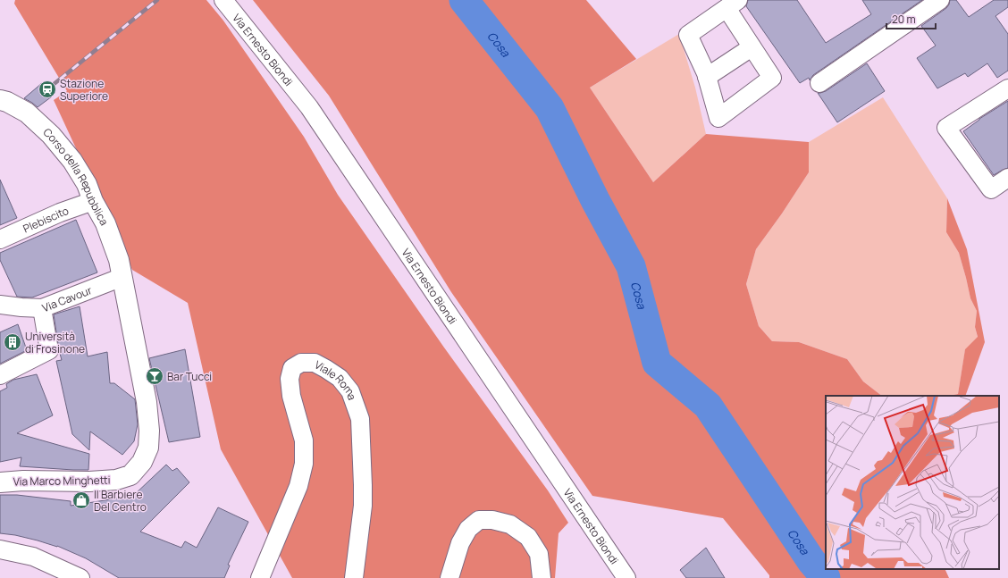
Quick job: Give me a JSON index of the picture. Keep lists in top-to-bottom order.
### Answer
{
  "streets": {
    "main road": ["Corso della Repubblica", "Via Marco Minghetti"],
    "street": [
      "Via Ernesto Biondi",
      "Plebiscito",
      "Via Cavour",
      "Viale Roma"
    ]
  },
  "crossings": [
    ["Corso della Repubblica", "Plebiscito"],
    ["Corso della Repubblica", "Via Cavour"],
    ["Corso della Repubblica", "Via Marco Minghetti"],
    ["Via Cavour", "Via Marco Minghetti"]
  ],
  "water": ["Cosa"],
  "places": {
    "station": ["Stazione Superiore"],
    "building": ["Università di Frosinone"],
    "bar": ["Bar Tucci"],
    "shop": ["Il Barbiere Del Centro"]
  },
  "scale_bar": "20 m"
}
